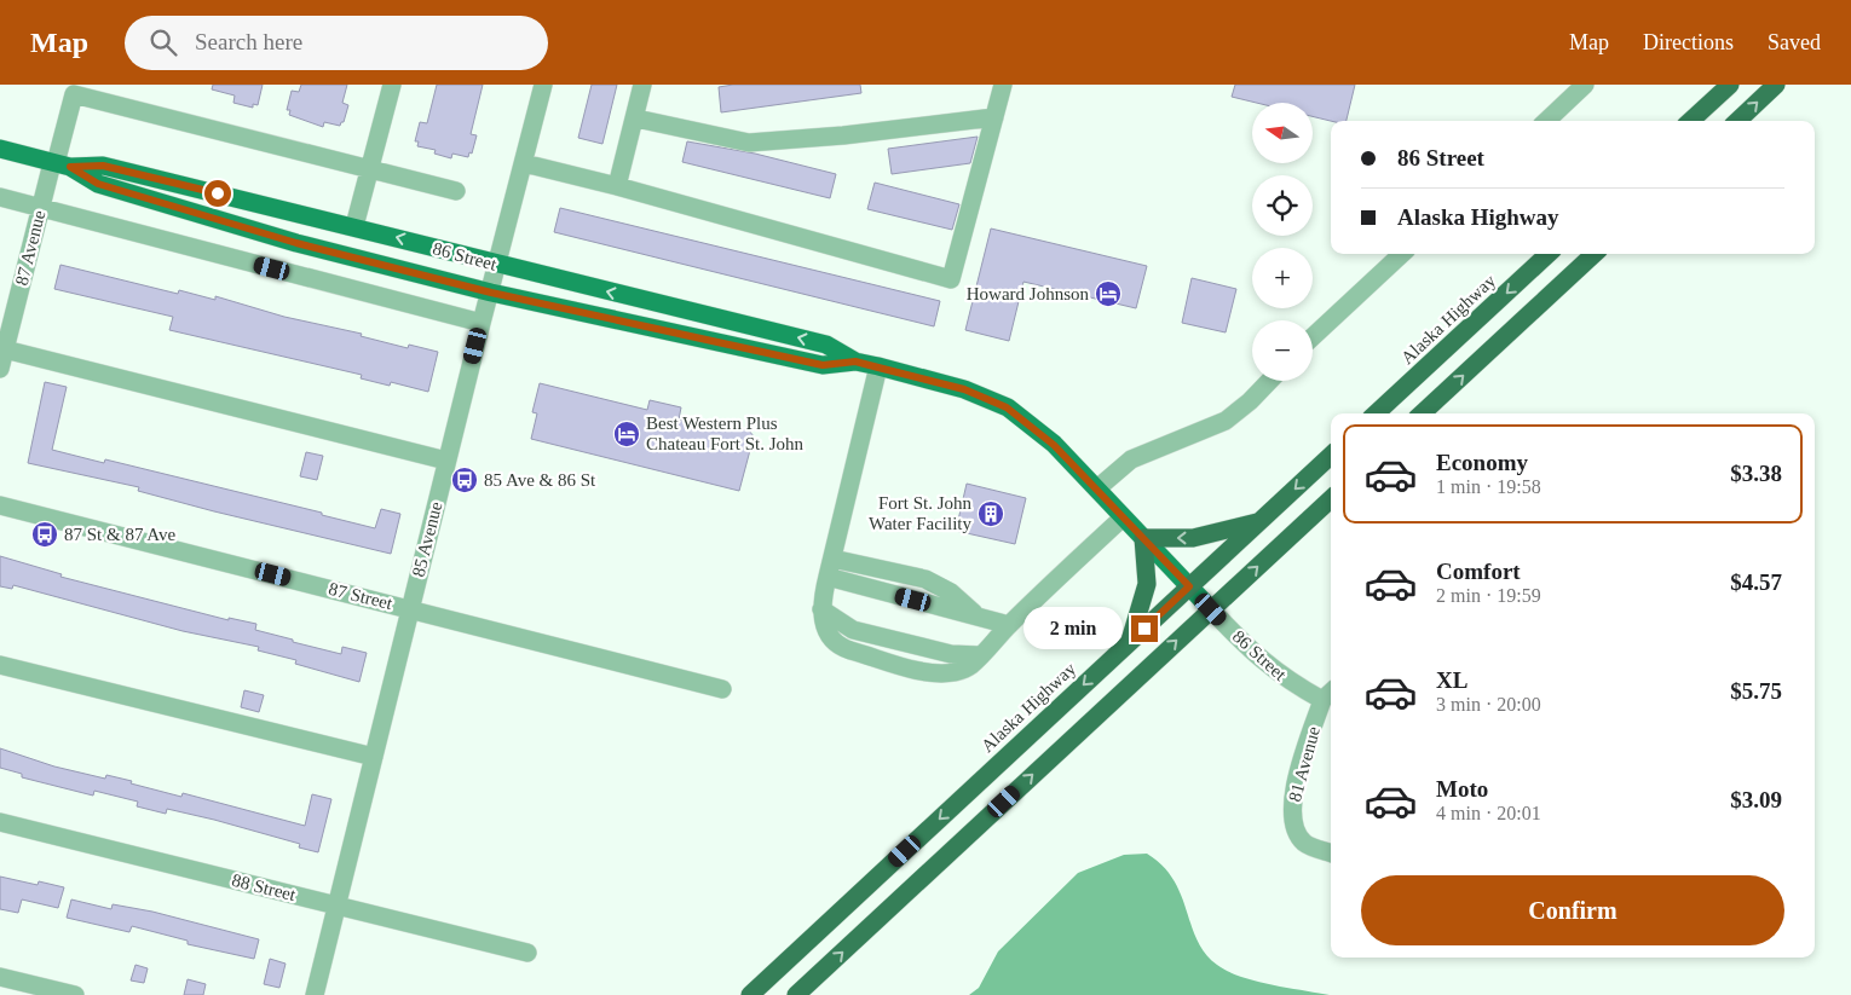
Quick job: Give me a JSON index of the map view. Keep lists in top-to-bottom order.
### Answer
{
  "streets": {
    "highway": ["Alaska Highway"],
    "main road": ["86 Street"],
    "street": [
      "87 Avenue",
      "85 Avenue",
      "87 Street",
      "81 Avenue",
      "88 Street"
    ]
  },
  "crossings": [
    ["87 Avenue", "86 Street"],
    ["86 Street", "Alaska Highway"],
    ["86 Street", "85 Avenue"],
    ["86 Street", "81 Avenue"],
    ["85 Avenue", "87 Street"],
    ["85 Avenue", "88 Street"]
  ],
  "places": {
    "hotel": ["Howard Johnson", "Best Western Plus Chateau Fort St. John"],
    "bus stop": ["85 Ave & 86 St", "87 St & 87 Ave"],
    "building": ["Fort St. John Water Facility"]
  },
  "north": "left",
  "page": {
    "header": "Map",
    "search": "Search here",
    "nav": ["Map", "Directions", "Saved"],
    "map_buttons": ["+", "−"],
    "banner": ["86 Street", "Alaska Highway"],
    "list": [
      {
        "name": "Economy",
        "note": "1 min · 19:58",
        "value": "$3.38"
      },
      {
        "name": "Comfort",
        "note": "2 min · 19:59",
        "value": "$4.57"
      },
      {
        "name": "XL",
        "note": "3 min · 20:00",
        "value": "$5.75"
      },
      {
        "name": "Moto",
        "note": "4 min · 20:01",
        "value": "$3.09"
      }
    ],
    "bubble": "2 min",
    "buttons": "Confirm"
  }
}
